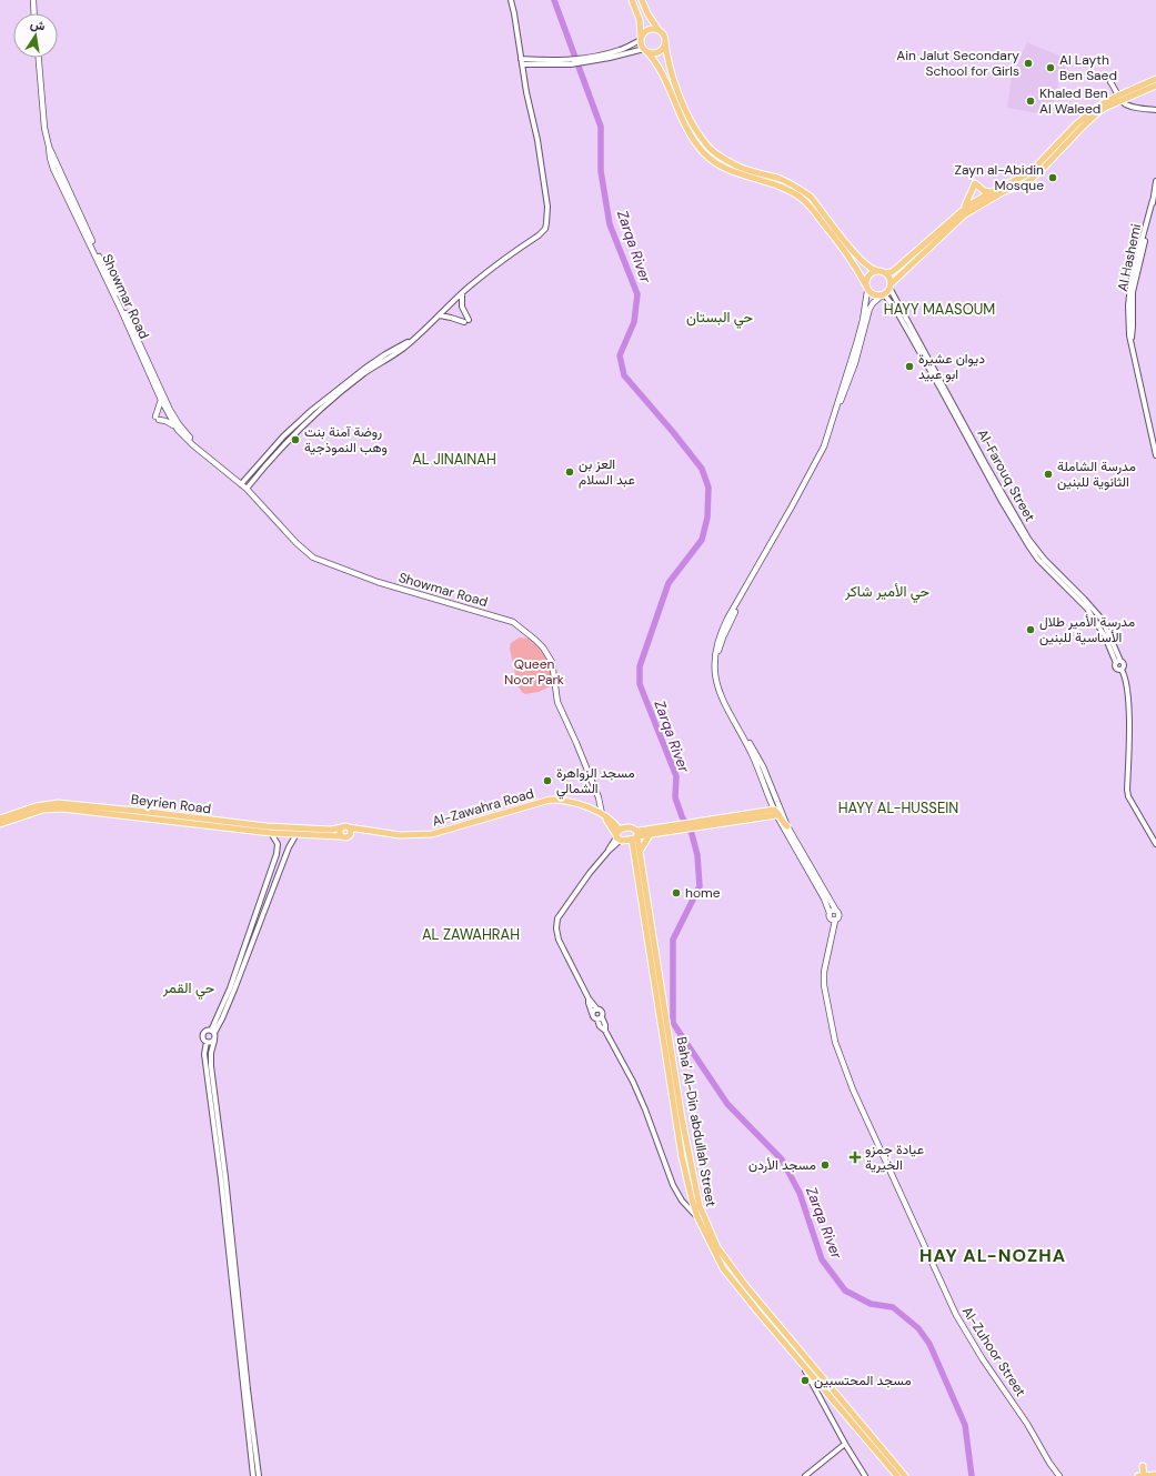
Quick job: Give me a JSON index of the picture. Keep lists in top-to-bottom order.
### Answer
{
  "streets": {
    "main road": [
      "Showmar Road",
      "Beyrien Road",
      "Al-Zawahra Road",
      "Baha' Al-Din abdullah Street",
      "Al-Zuhoor Street"
    ],
    "street": ["Al Hashemi", "Al-Farouq Street"]
  },
  "crossings": [
    ["Showmar Road", "Al-Zawahra Road"],
    ["Beyrien Road", "Al-Zawahra Road"]
  ],
  "districts": [
    "HAYY MAASOUM",
    "حي البستان",
    "AL JINAINAH",
    "حي الأمير شاكر",
    "HAYY AL-HUSSEIN",
    "AL ZAWAHRAH",
    "حي القمر",
    "HAY AL-NOZHA"
  ],
  "water": ["Zarqa River"],
  "parks": ["Queen Noor Park"],
  "places": {
    "other": [
      "Ain Jalut Secondary School for Girls",
      "Al Layth Ben Saed",
      "Khaled Ben Al Waleed",
      "Zayn al-Abidin Mosque",
      "ديوان عشيرة ابو عبيد",
      "روضة آمنة بنت وهب النموذجية",
      "العز بن عبد السلام",
      "مدرسة الشاملة الثانوية للبنين",
      "مدرسة الأمير طلال الأساسية للبنين",
      "مسجد الزواهرة الشمالي",
      "home",
      "مسجد الأردن",
      "مسجد المحتسبين"
    ],
    "health": ["عيادة جمزو الخيرية"]
  },
  "north": "top"
}
